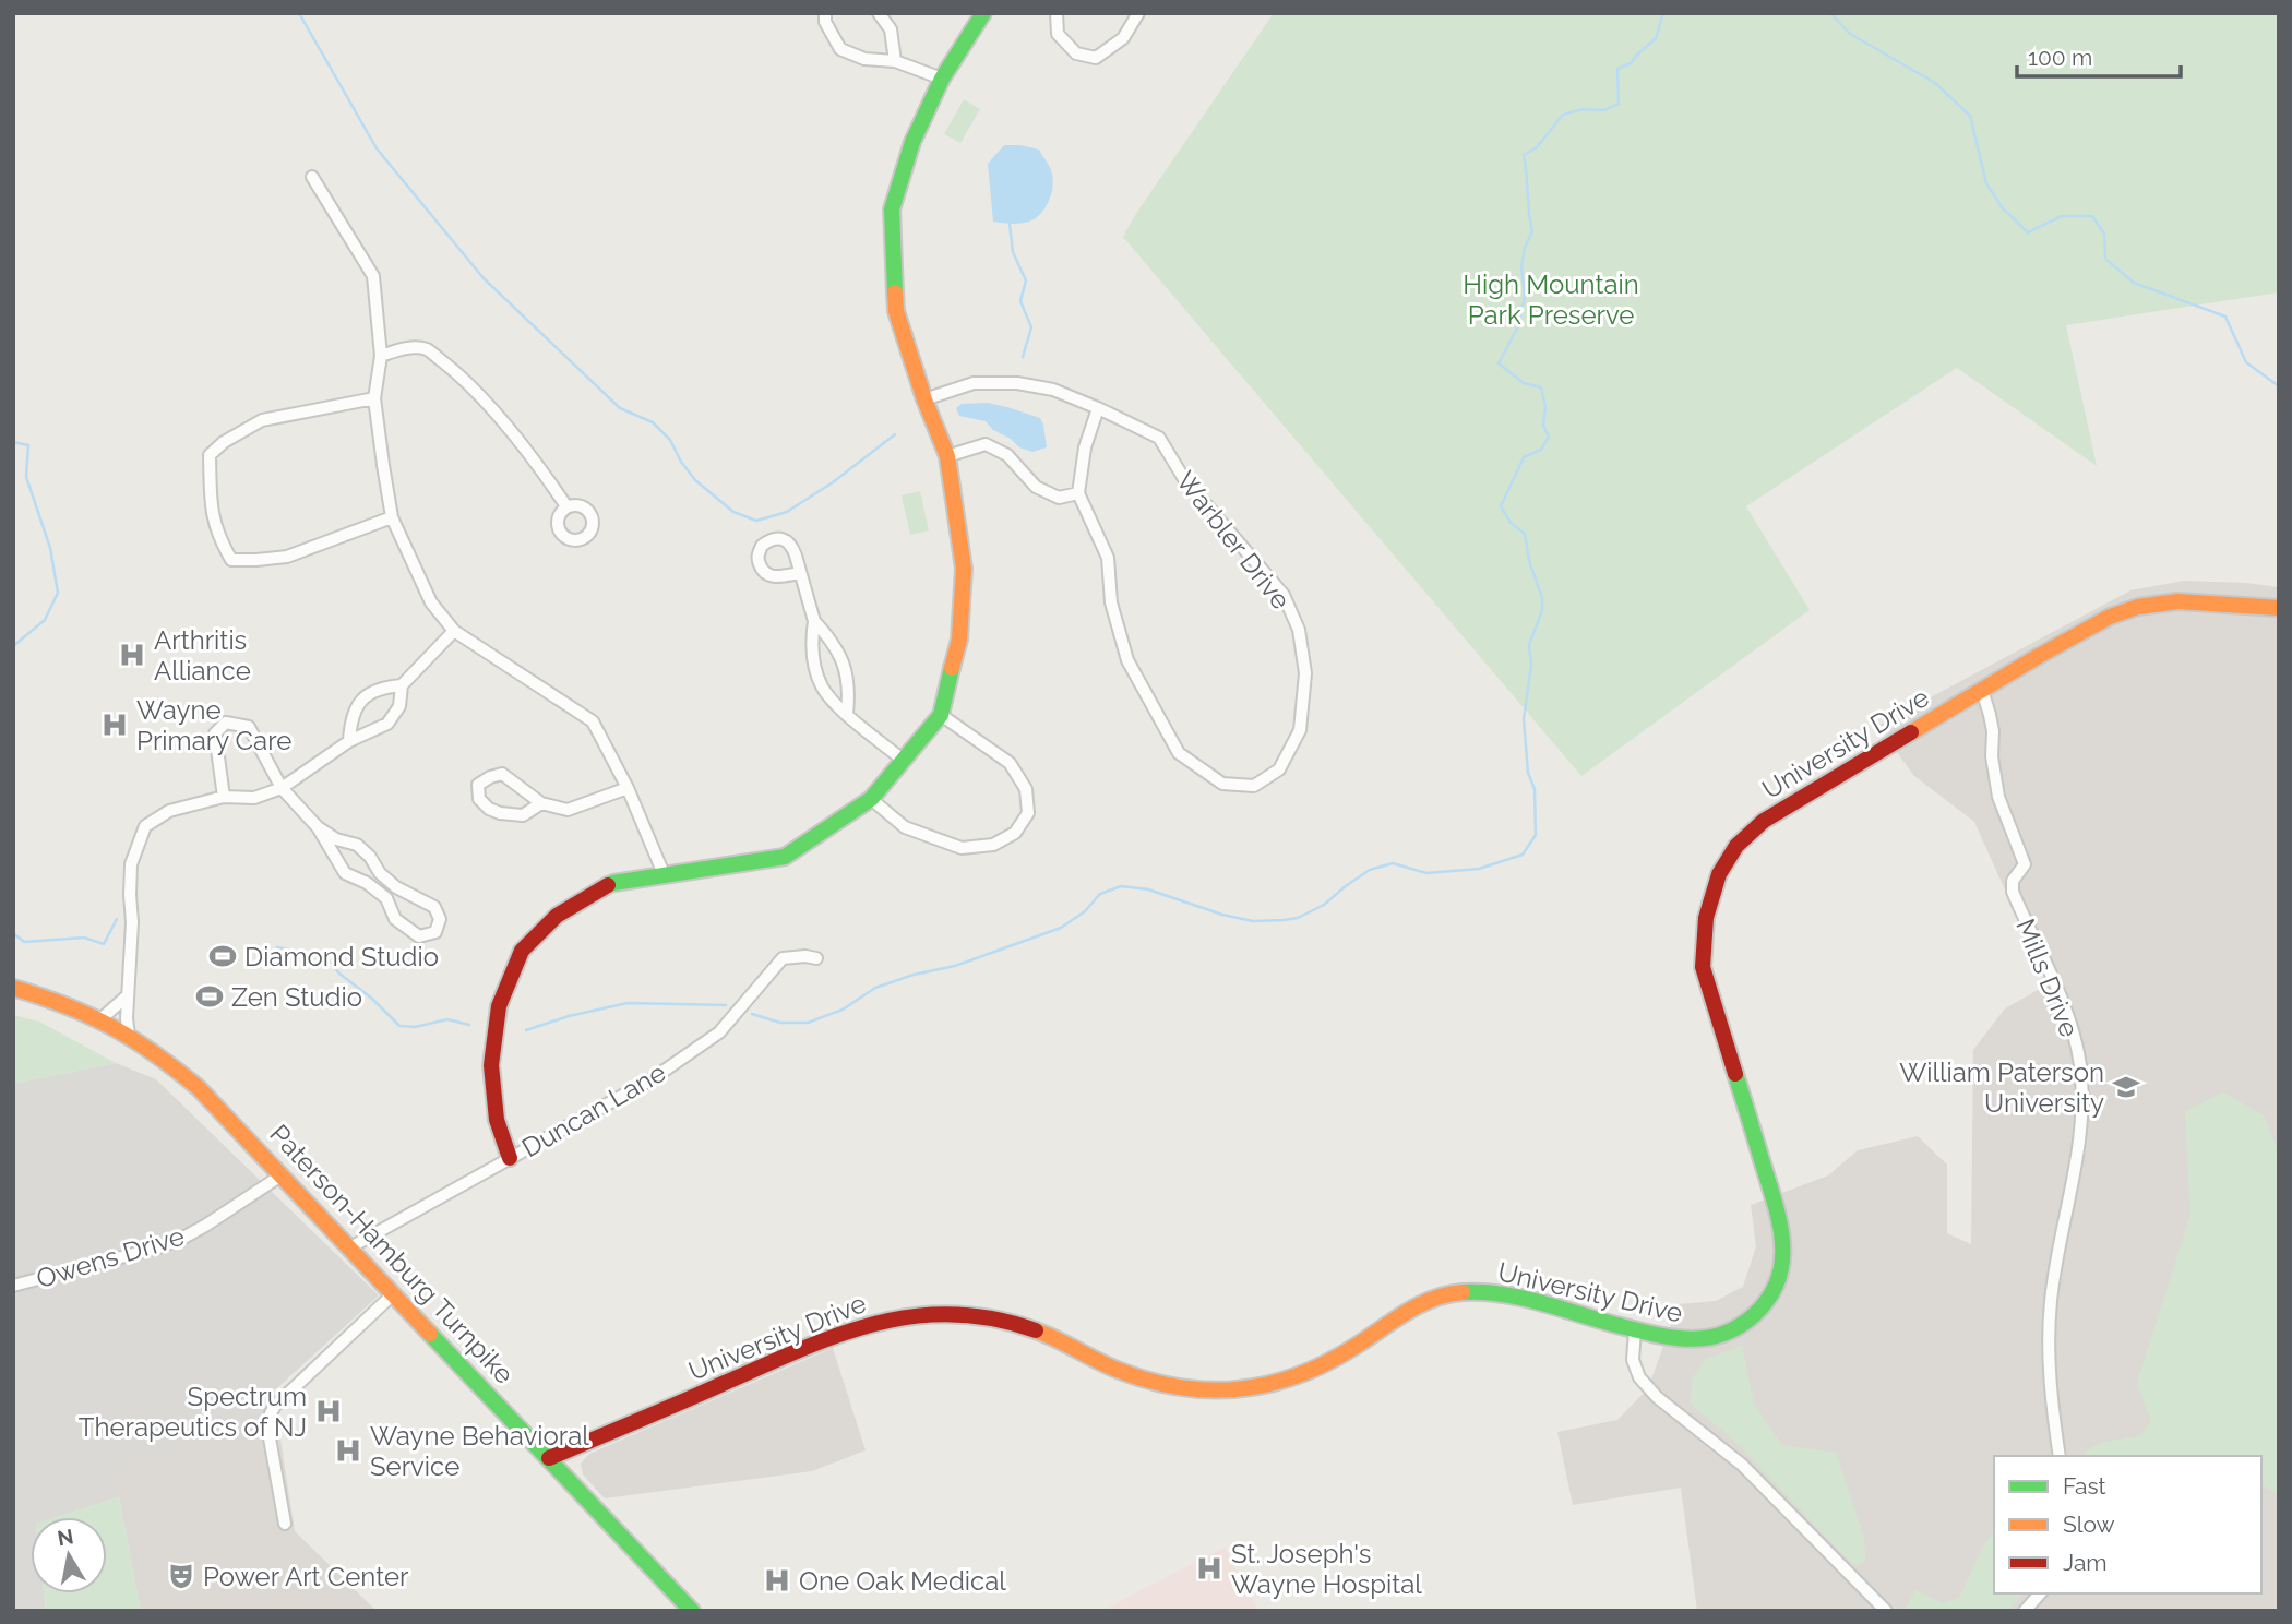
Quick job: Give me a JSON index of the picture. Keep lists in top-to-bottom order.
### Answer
{
  "streets": {
    "street": [
      "Warbler Drive",
      "University Drive",
      "Mills Drive",
      "Duncan Lane",
      "Paterson-Hamburg Turnpike",
      "Owens Drive"
    ]
  },
  "crossings": [
    ["University Drive", "Mills Drive"],
    ["University Drive", "Paterson-Hamburg Turnpike"],
    ["Duncan Lane", "Paterson-Hamburg Turnpike"],
    ["Paterson-Hamburg Turnpike", "Owens Drive"]
  ],
  "parks": ["High Mountain Park Preserve"],
  "places": {
    "hospital": [
      "Arthritis Alliance",
      "Wayne Primary Care",
      "Spectrum Therapeutics of NJ",
      "Wayne Behavioral Service",
      "St. Joseph's Wayne Hospital",
      "One Oak Medical"
    ],
    "sports": ["Diamond Studio", "Zen Studio"],
    "school or university": ["William Paterson University"],
    "theatre": ["Power Art Center"]
  },
  "legend": ["Fast", "Slow", "Jam"],
  "scale_bar": "100 m",
  "north": "top"
}
